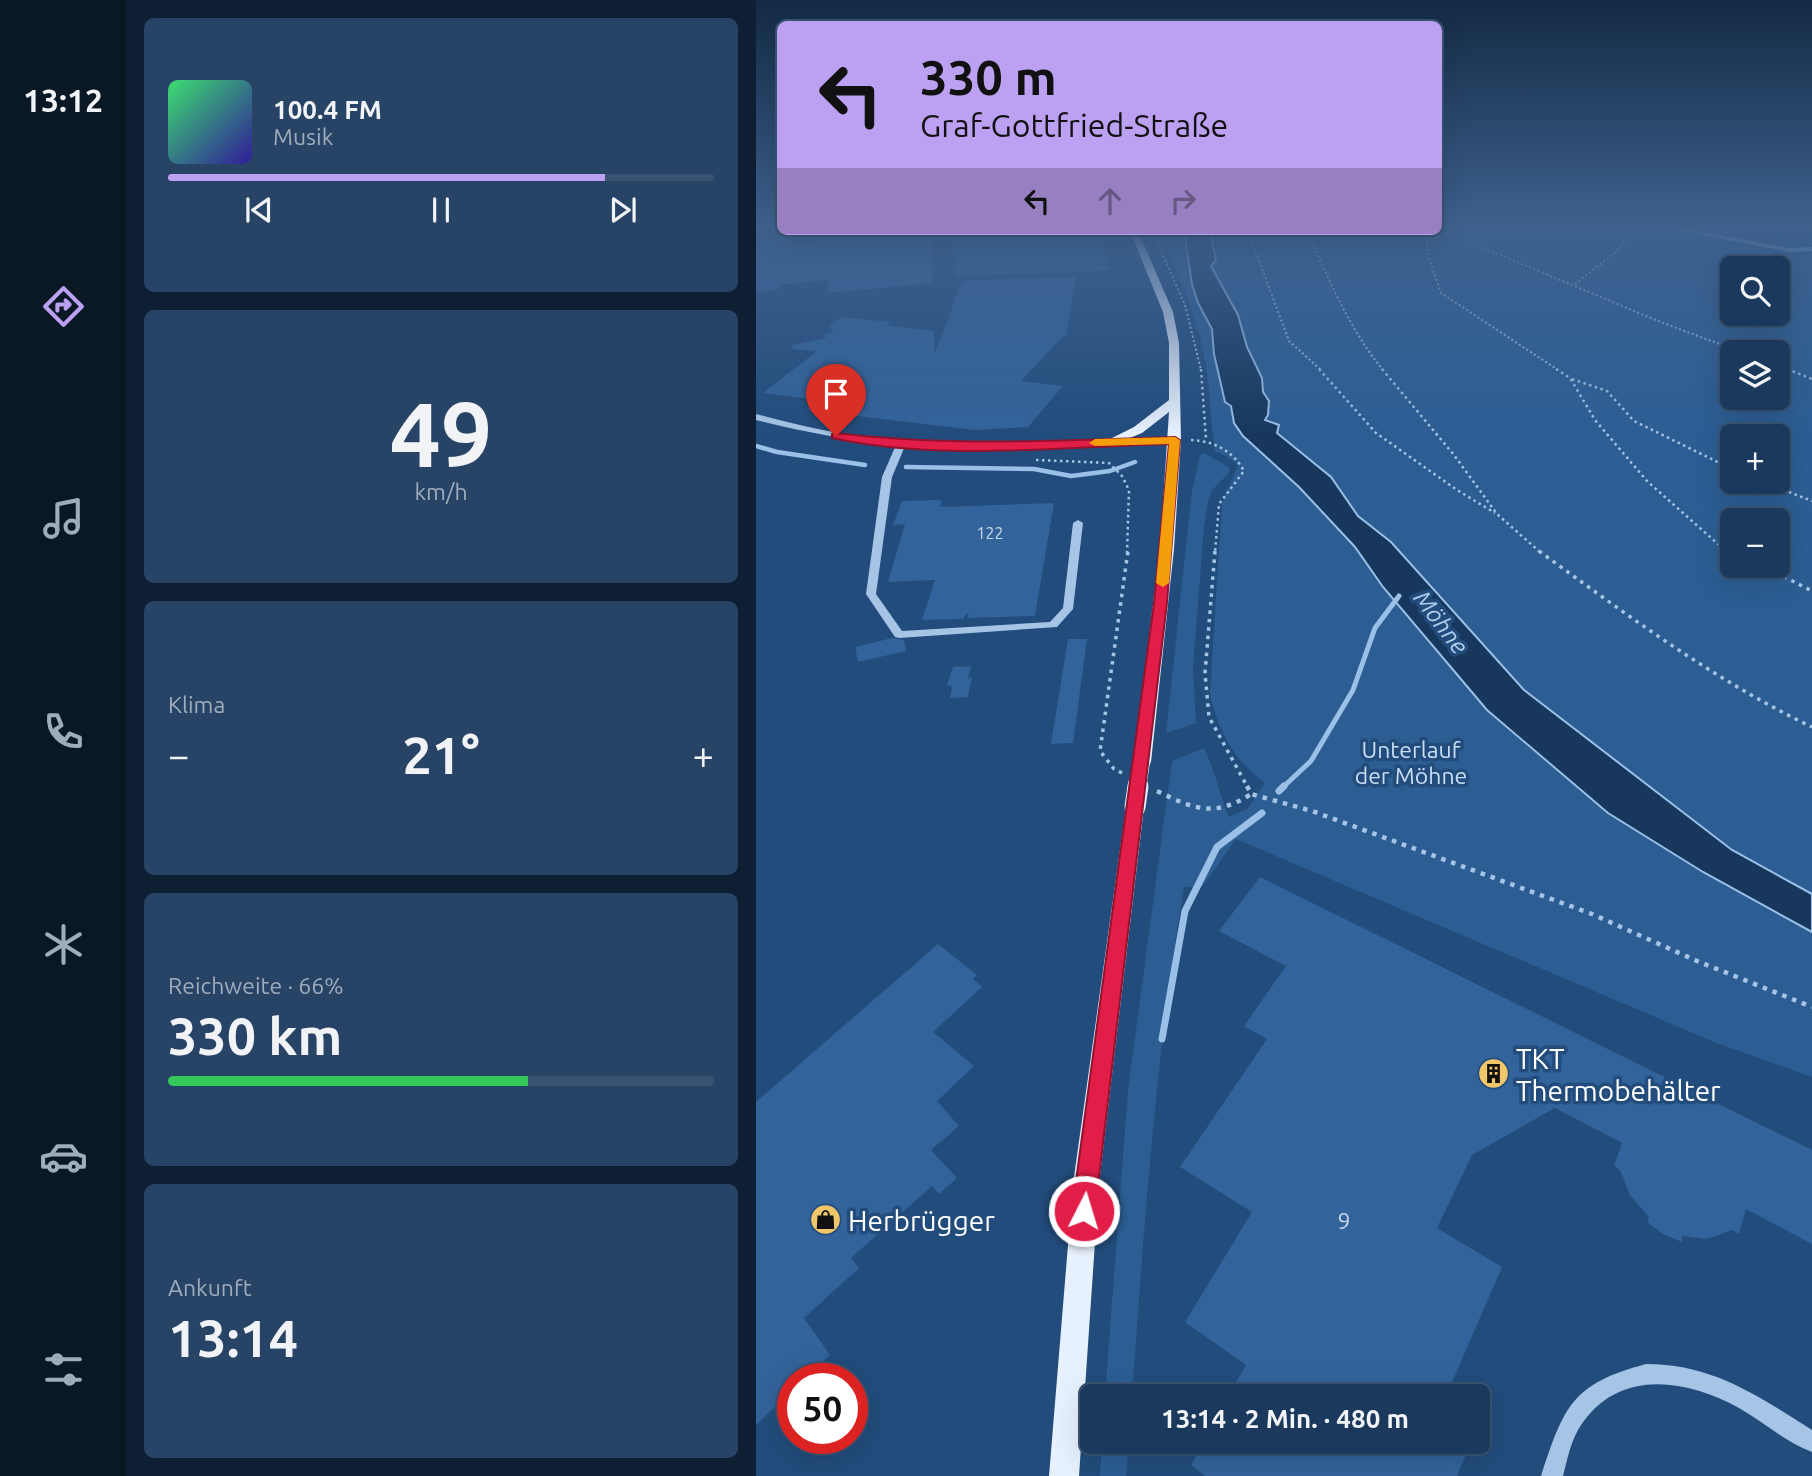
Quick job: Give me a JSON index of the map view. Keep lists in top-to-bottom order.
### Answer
{
  "water": ["Möhne"],
  "parks": ["Unterlauf der Möhne"],
  "places": {
    "building": ["TKT Thermobehälter"],
    "shop": ["Herbrügger"]
  },
  "house_numbers": ["122", "9"],
  "page": {
    "tabs": "13:12",
    "turn": ["330 m", "Graf-Gottfried-Straße"],
    "song": ["100.4 FM", "Musik"],
    "map_buttons": ["+", "−"],
    "tile": [
      ["49", "km/h"],
      "Klima",
      ["Reichweite · 66%", "330 km"],
      ["Ankunft", "13:14"]
    ],
    "heat": ["−", "21°", "+"],
    "limit": "50",
    "trip": "13:14 · 2 Min. · 480 m"
  }
}
